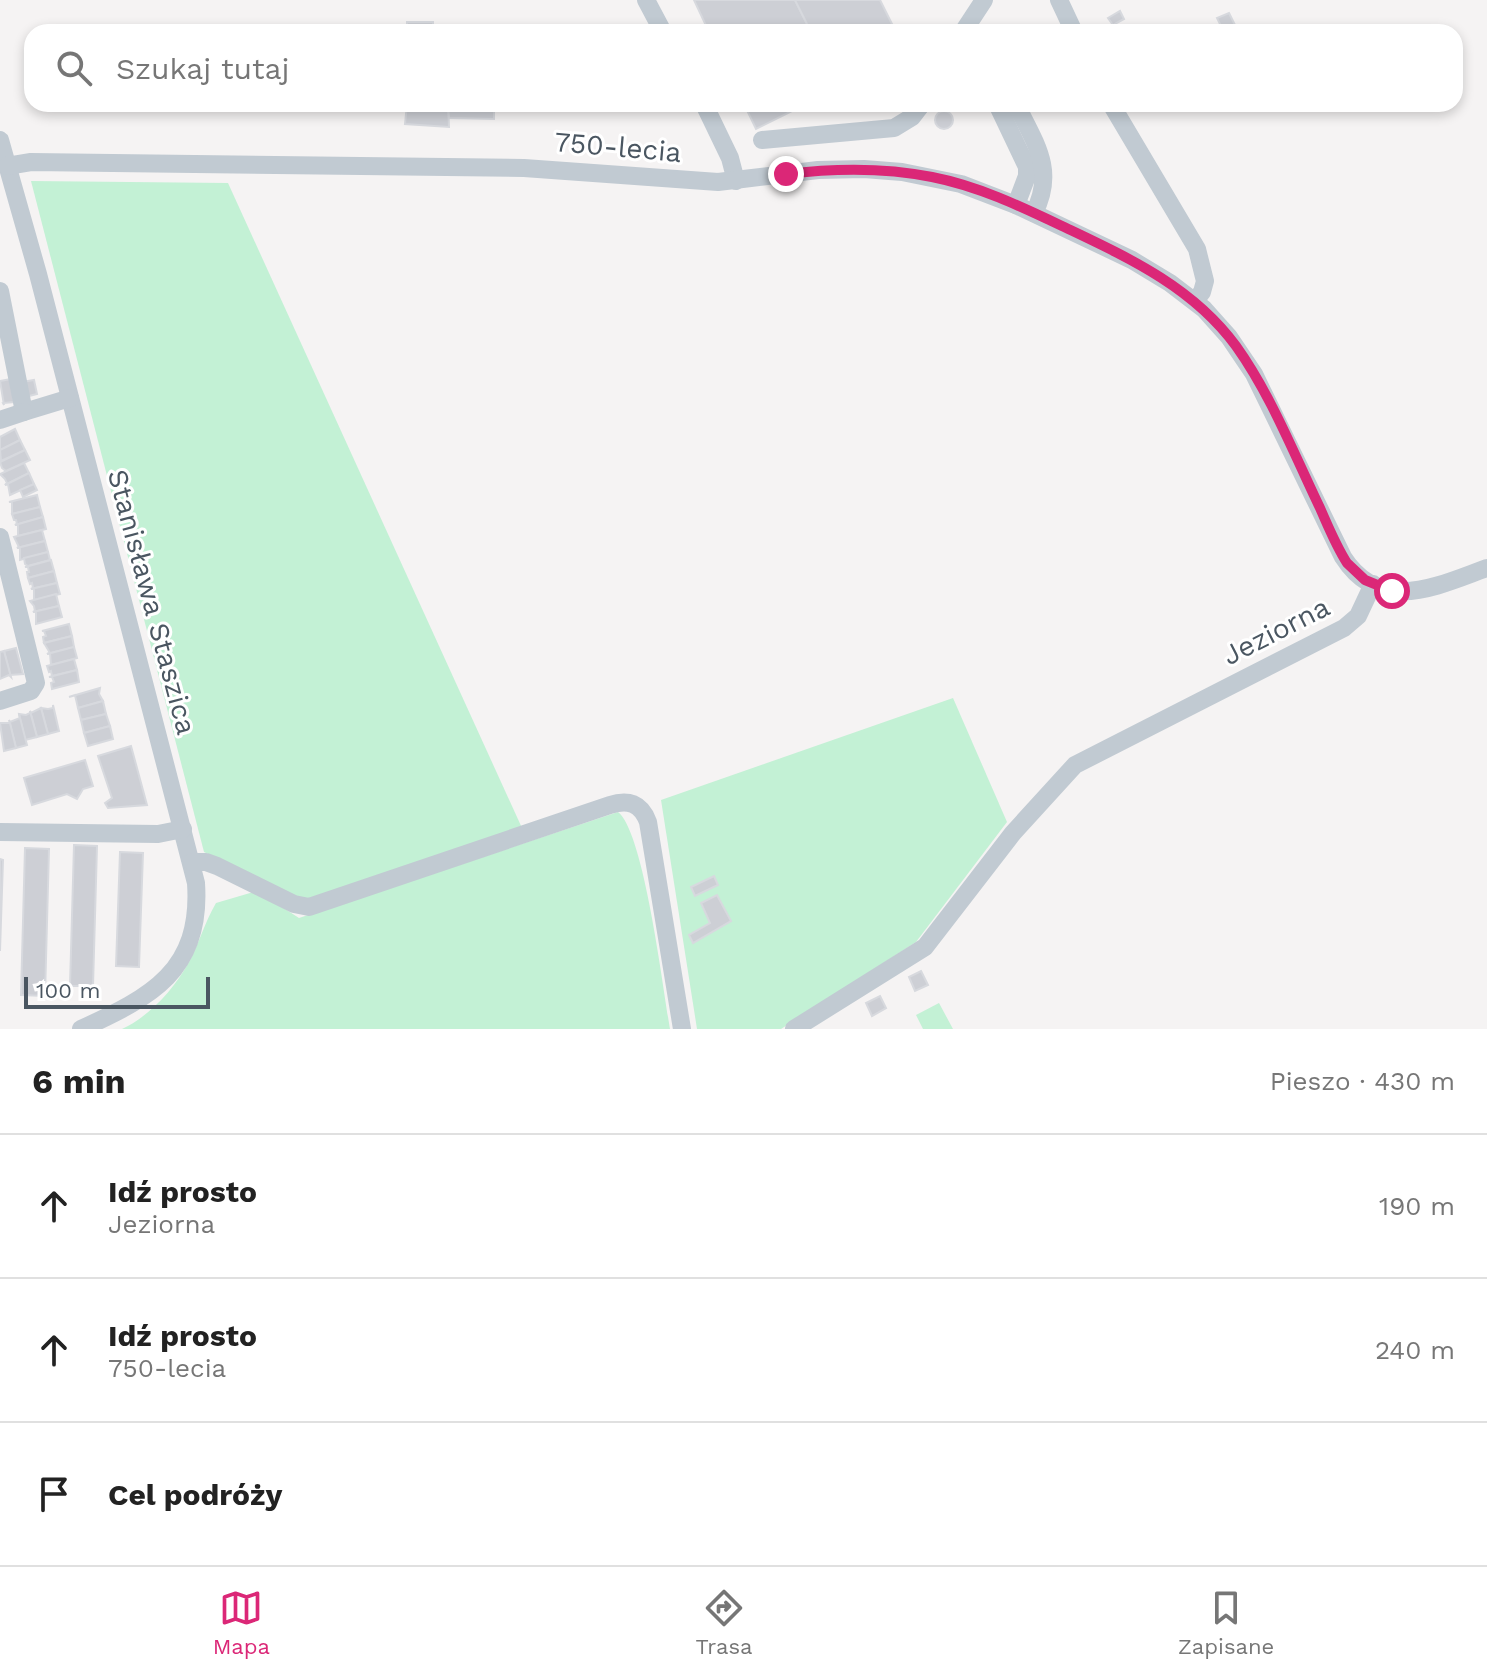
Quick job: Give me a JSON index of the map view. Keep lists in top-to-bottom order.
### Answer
{
  "streets": {
    "street": ["750-lecia", "Stanisława Staszica", "Jeziorna"]
  },
  "crossings": [
    ["750-lecia", "Stanisława Staszica"],
    ["750-lecia", "Jeziorna"]
  ],
  "scale_bar": "100 m",
  "page": {
    "search": "Szukaj tutaj",
    "scale": "100 m",
    "heading": ["6 min", "Pieszo · 430 m"],
    "list": [
      ["Idź prosto", "Jeziorna", "190 m"],
      ["Idź prosto", "750-lecia", "240 m"],
      "Cel podróży"
    ],
    "nav": ["Mapa", "Trasa", "Zapisane"]
  }
}
